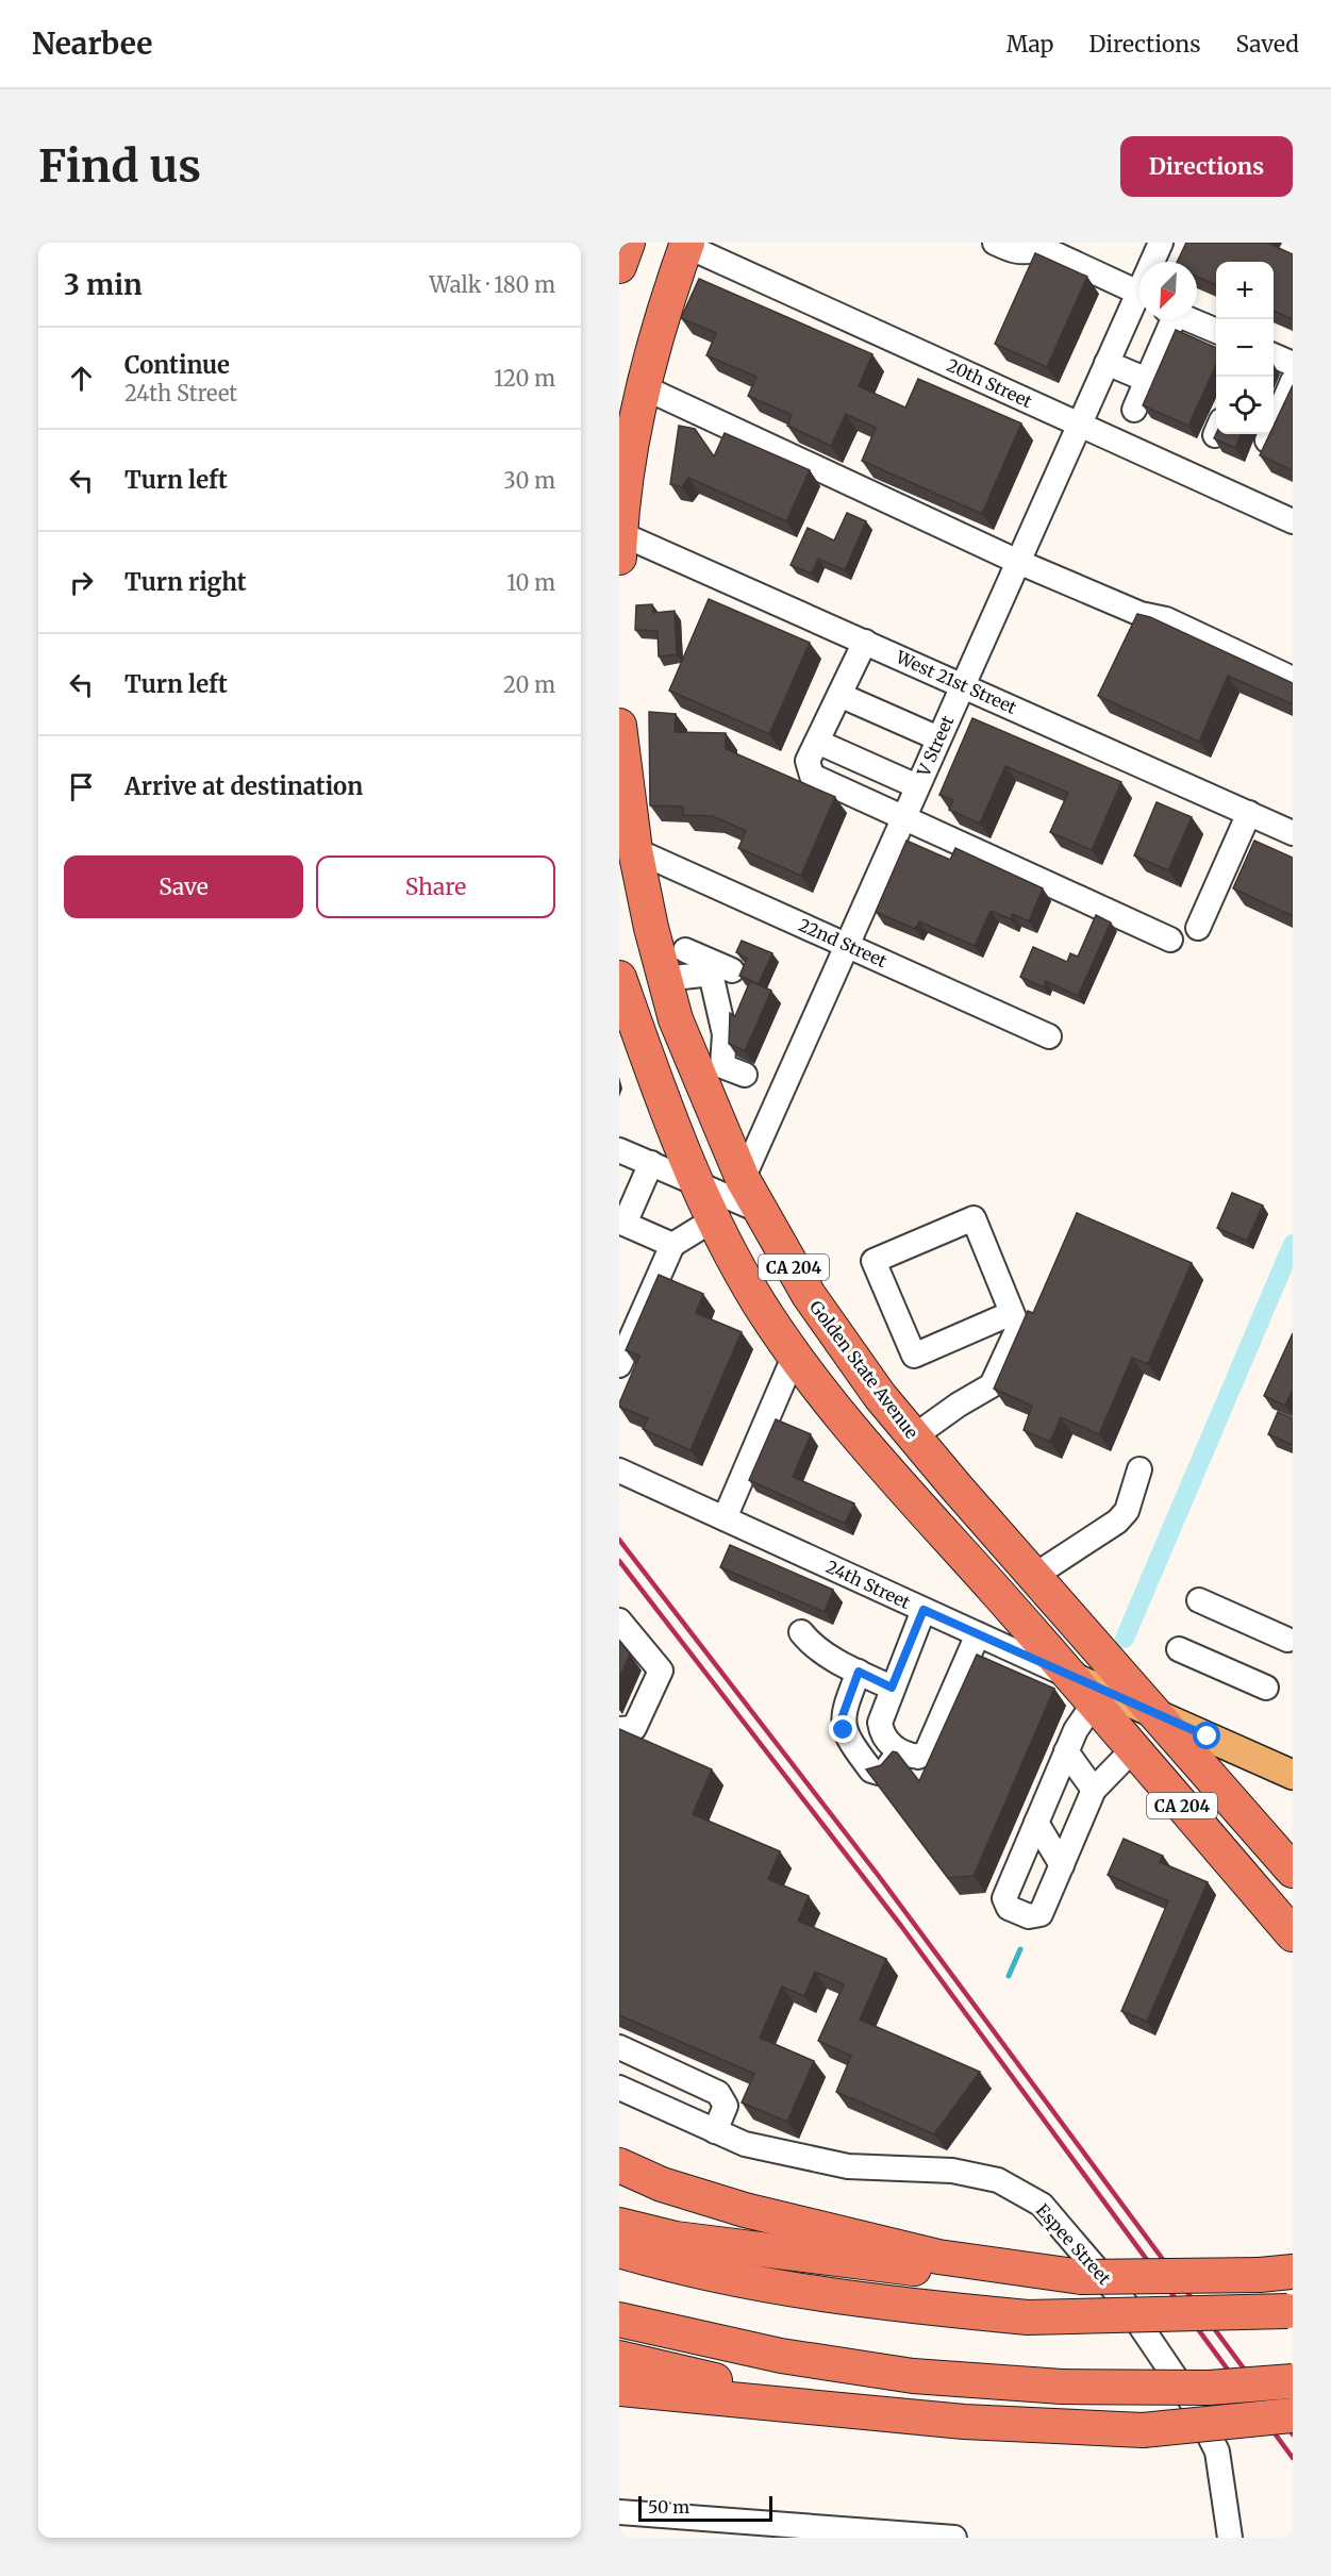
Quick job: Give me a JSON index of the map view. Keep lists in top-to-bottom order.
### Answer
{
  "streets": {
    "highway": ["CA 204", "Golden State Avenue"],
    "main road": ["24th Street"],
    "street": [
      "20th Street",
      "West 21st Street",
      "V Street",
      "22nd Street",
      "Espee Street"
    ]
  },
  "crossings": [
    ["20th Street", "V Street"],
    ["West 21st Street", "V Street"],
    ["V Street", "22nd Street"],
    ["V Street", "Golden State Avenue"],
    ["22nd Street", "Golden State Avenue"],
    ["CA 204", "24th Street"],
    ["Golden State Avenue", "24th Street"]
  ],
  "scale_bar": "50 m",
  "north": "bottom left",
  "page": {
    "header": "Nearbee",
    "nav": ["Map", "Directions", "Saved"],
    "buttons": [
      "Directions",
      ["Save", "Share"]
    ],
    "title": "Find us",
    "heading": ["3 min", "Walk · 180 m"],
    "map_buttons": ["+", "−"],
    "list": [
      ["Continue", "24th Street", "120 m"],
      ["Turn left", "30 m"],
      ["Turn right", "10 m"],
      ["Turn left", "20 m"],
      "Arrive at destination"
    ],
    "scale": "50 m"
  }
}
